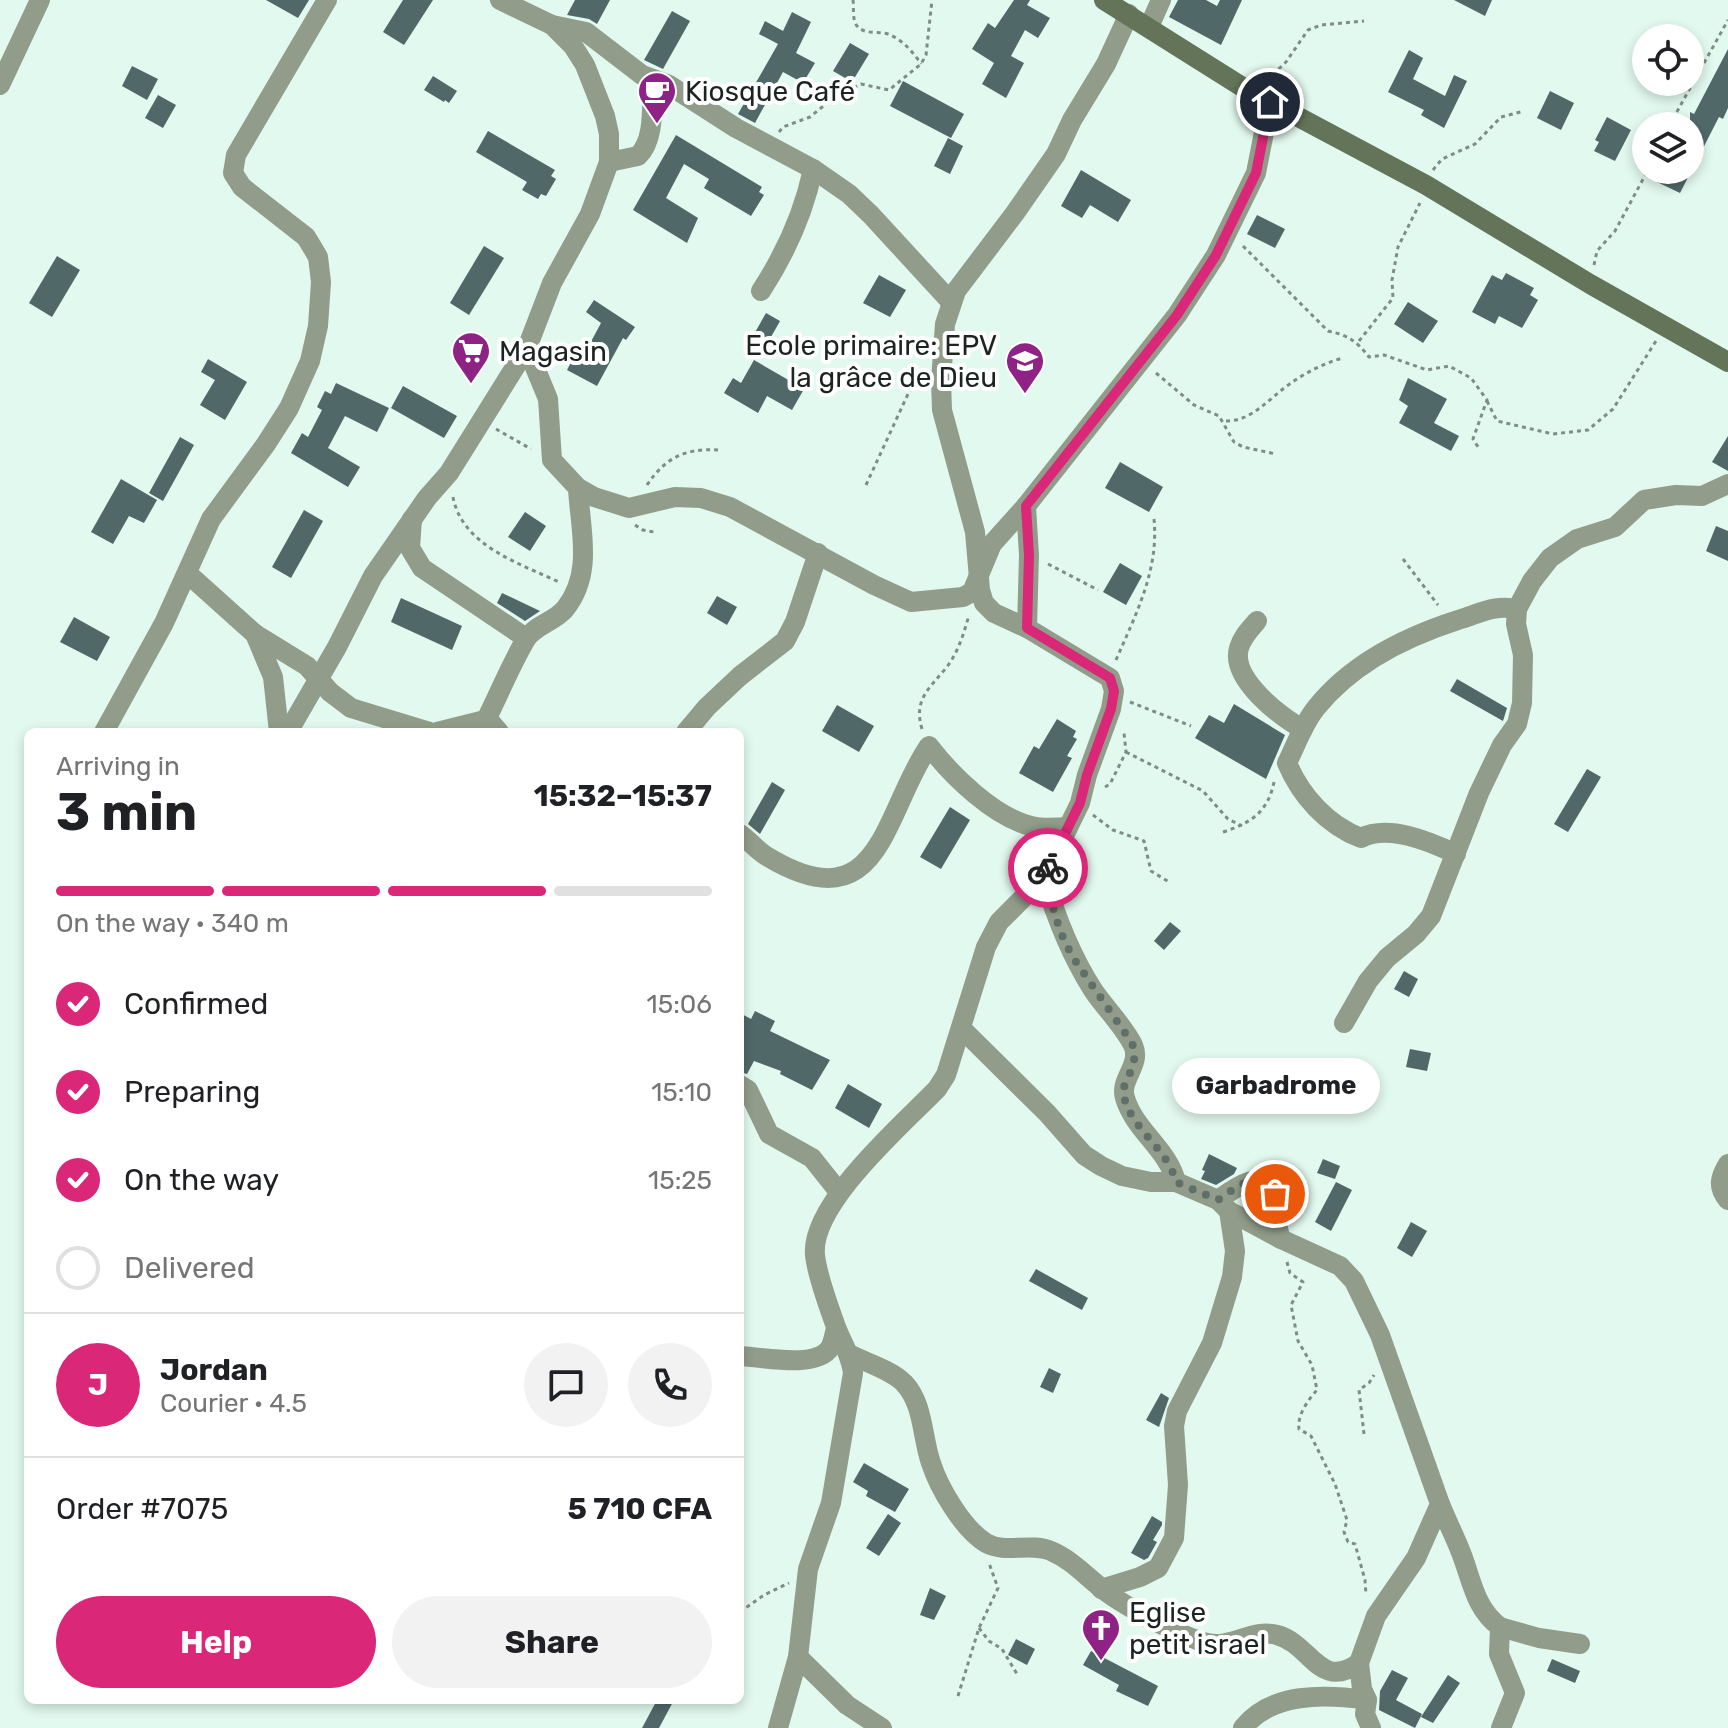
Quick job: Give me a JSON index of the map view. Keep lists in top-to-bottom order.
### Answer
{
  "places": {
    "cafe": ["Kiosque Café"],
    "supermarket": ["Magasin"],
    "school or university": ["Ecole primaire: EPV la grâce de Dieu"],
    "other": ["Garbadrome"],
    "church": ["Eglise petit israel"]
  },
  "page": {
    "heading": ["3 min", "Arriving in", "15:32–15:37"],
    "panel": [
      "Jordan",
      "Courier · 4.5",
      "Order #7075",
      "5 710 CFA"
    ],
    "bar": "On the way · 340 m",
    "list": [
      ["Confirmed", "15:06"],
      ["Preparing", "15:10"],
      ["On the way", "15:25"],
      "Delivered"
    ],
    "bubble": "Garbadrome",
    "round": "J",
    "buttons": ["Help", "Share"]
  }
}
